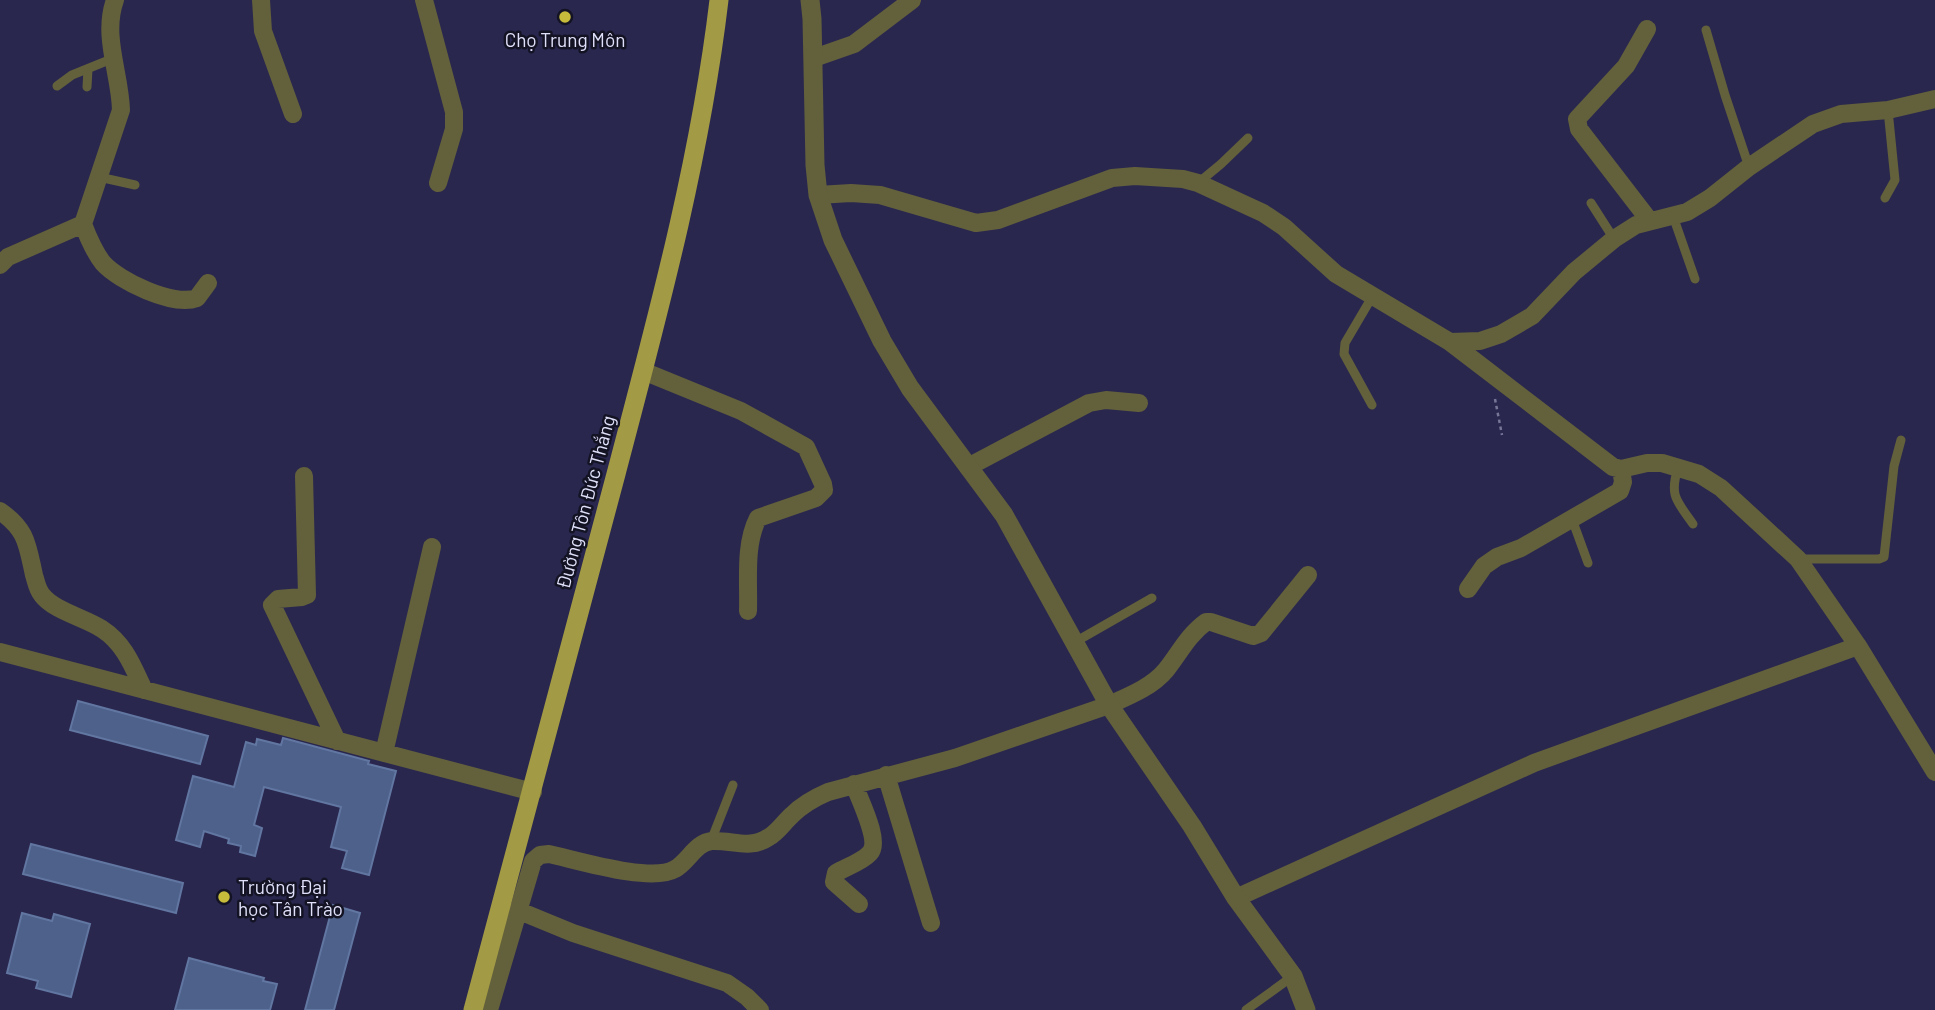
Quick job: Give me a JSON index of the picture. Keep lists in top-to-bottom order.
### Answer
{
  "streets": {
    "highway": ["Đường Tôn Đức Thắng"]
  },
  "places": ["Chọ Trung Môn", "Trường Đại học Tân Trào"]
}
